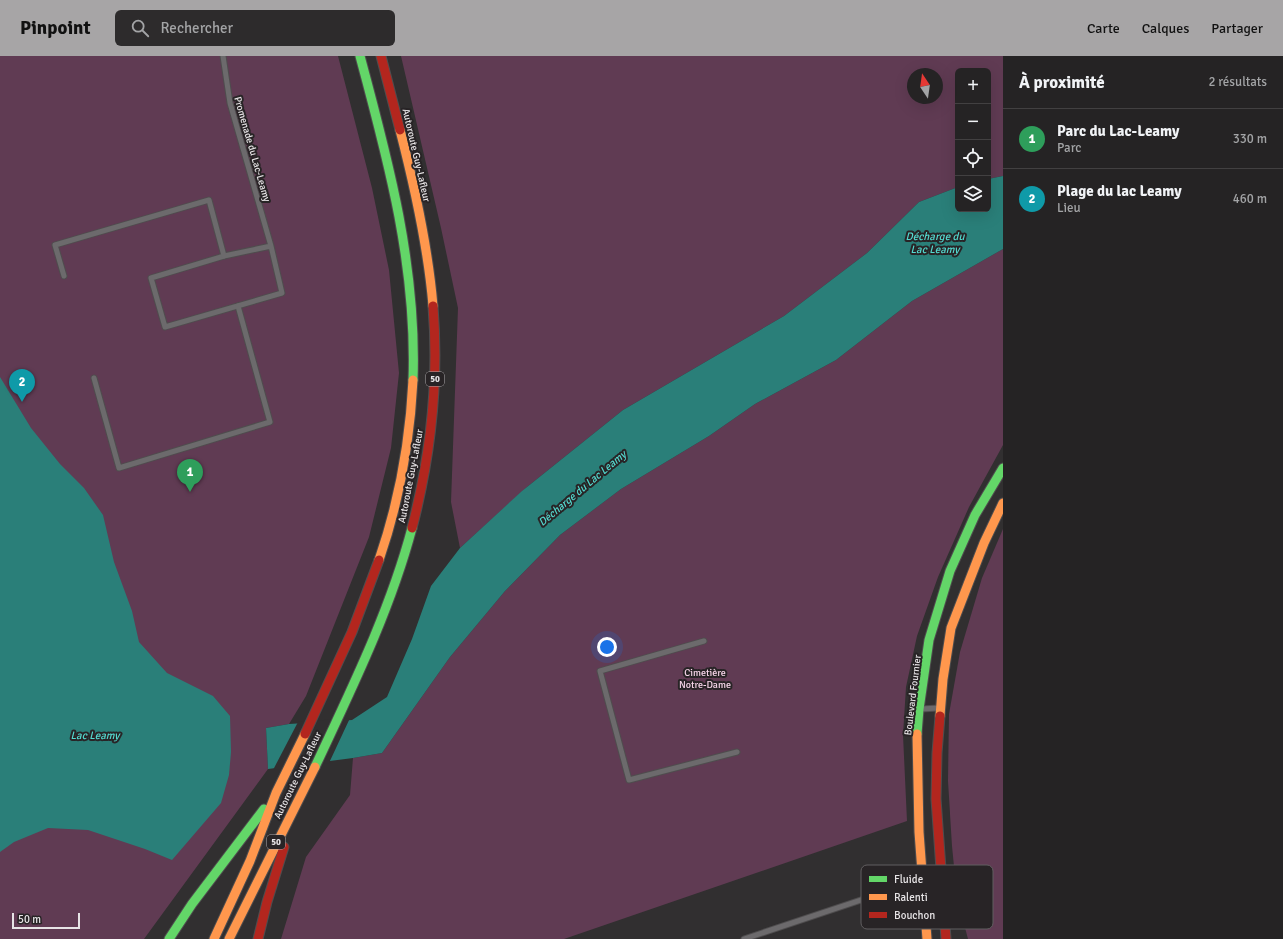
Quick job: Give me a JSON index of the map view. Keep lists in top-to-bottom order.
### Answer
{
  "streets": {
    "main road": ["Autoroute Guy-Lafleur", "50", "Boulevard Fournier"],
    "lane": ["Promenade du Lac-Leamy"]
  },
  "water": ["Décharge du Lac Leamy", "Lac Leamy"],
  "parks": ["Cimetière Notre-Dame"],
  "legend": ["Fluide", "Ralenti", "Bouchon"],
  "scale_bar": "50 m",
  "north": "top",
  "page": {
    "header": "Pinpoint",
    "search": "Rechercher",
    "nav": ["Carte", "Calques", "Partager"],
    "heading": ["À proximité", "2 résultats"],
    "map_buttons": ["+", "−"],
    "list": [
      {
        "mark": "1",
        "name": "Parc du Lac-Leamy",
        "note": "Parc",
        "value": "330 m"
      },
      {
        "mark": "2",
        "name": "Plage du lac Leamy",
        "note": "Lieu",
        "value": "460 m"
      }
    ],
    "pins": ["2", "1"],
    "scale": "50 m"
  }
}
